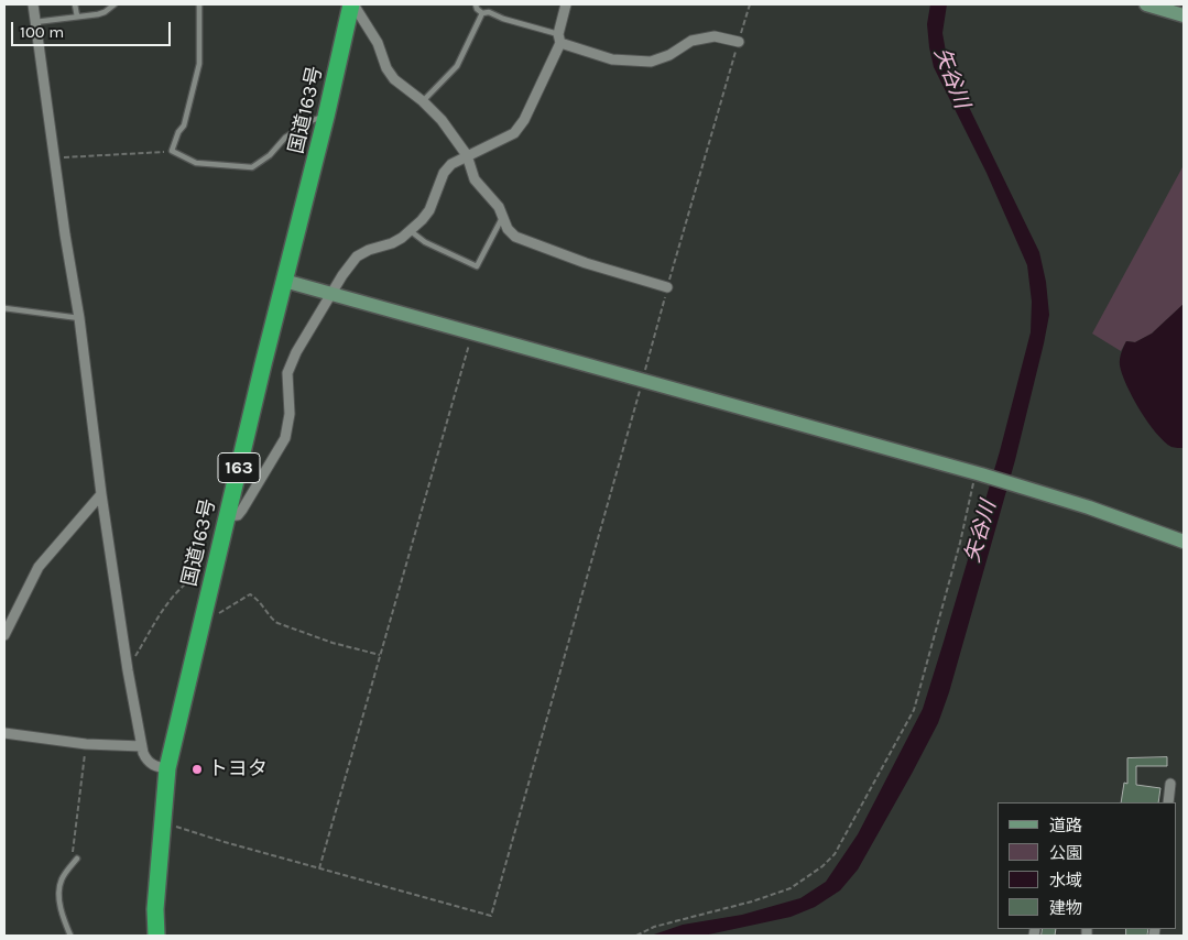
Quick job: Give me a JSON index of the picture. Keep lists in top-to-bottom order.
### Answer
{
  "streets": {
    "highway": ["国道163号", "163"]
  },
  "water": ["矢谷川"],
  "places": ["トヨタ"],
  "legend": [
    "道路",
    "公園",
    "水域",
    "建物"
  ],
  "scale_bar": "100 m"
}
